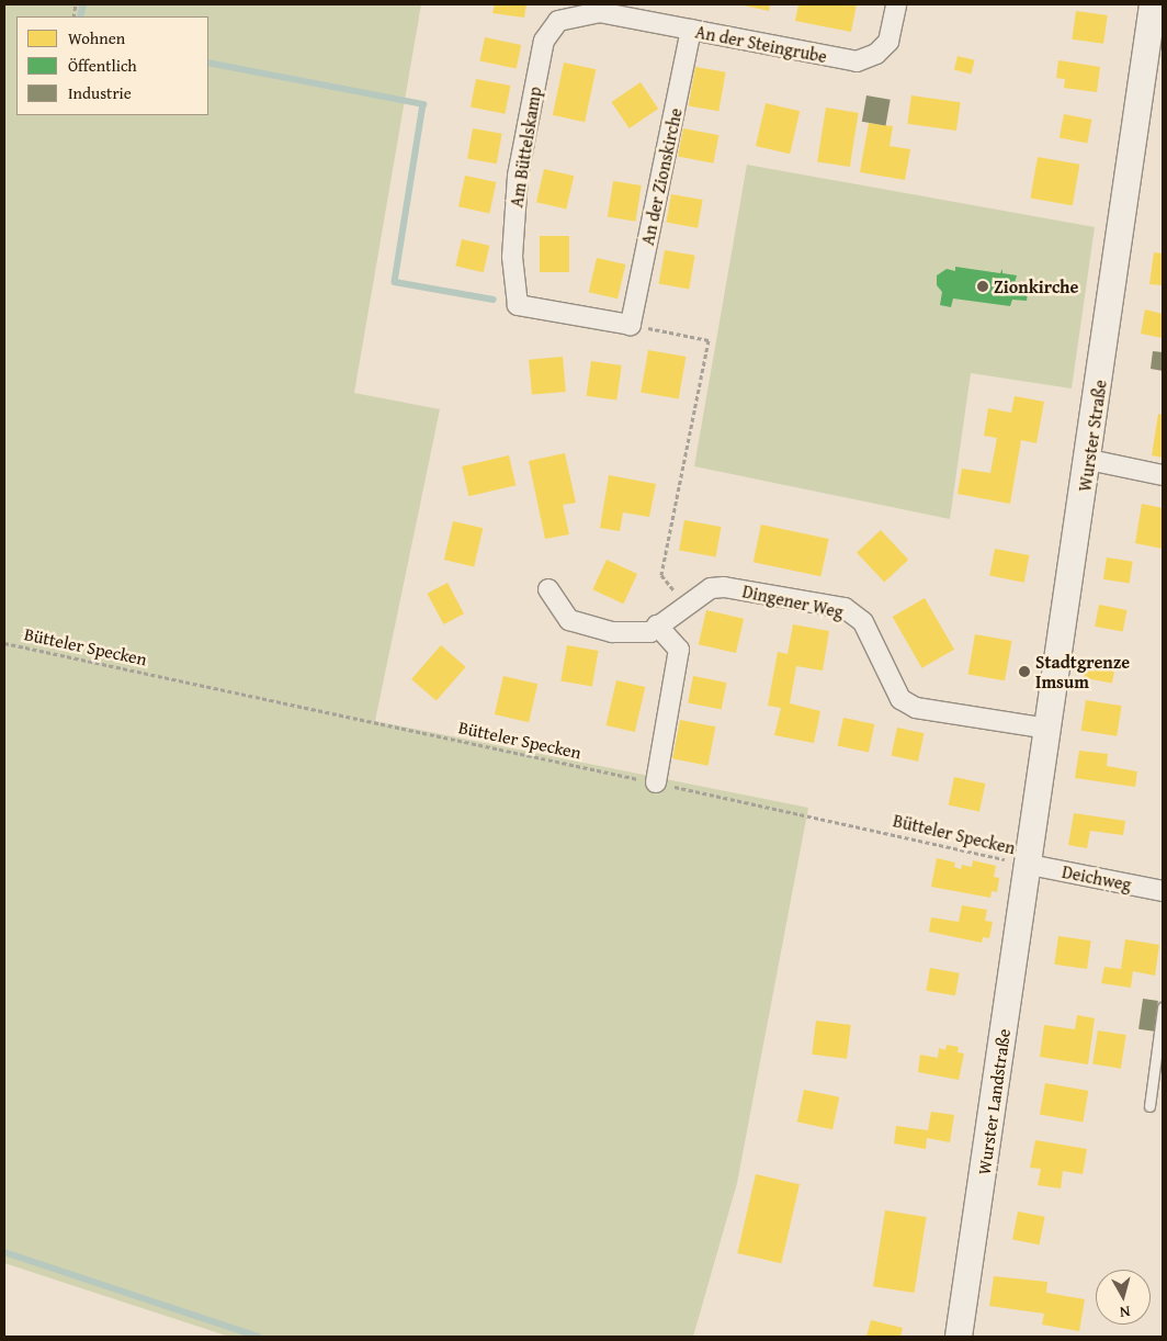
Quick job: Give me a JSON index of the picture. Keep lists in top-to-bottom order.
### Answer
{
  "streets": {
    "main road": ["Wurster Straße", "Wurster Landstraße"],
    "street": [
      "An der Steingrube",
      "Am Büttelskamp",
      "An der Zionskirche",
      "Dingener Weg",
      "Deichweg"
    ],
    "path": ["Bütteler Specken"]
  },
  "crossings": [
    ["An der Steingrube", "Am Büttelskamp"],
    ["An der Steingrube", "An der Zionskirche"],
    ["Am Büttelskamp", "An der Zionskirche"],
    ["Wurster Straße", "Dingener Weg"],
    ["Wurster Straße", "Bütteler Specken"],
    ["Wurster Straße", "Deichweg"],
    ["Wurster Straße", "Wurster Landstraße"],
    ["Bütteler Specken", "Deichweg"],
    ["Bütteler Specken", "Wurster Landstraße"],
    ["Deichweg", "Wurster Landstraße"]
  ],
  "places": ["Zionkirche", "Stadtgrenze Imsum"],
  "legend": ["Wohnen", "Öffentlich", "Industrie"],
  "north": "bottom"
}
